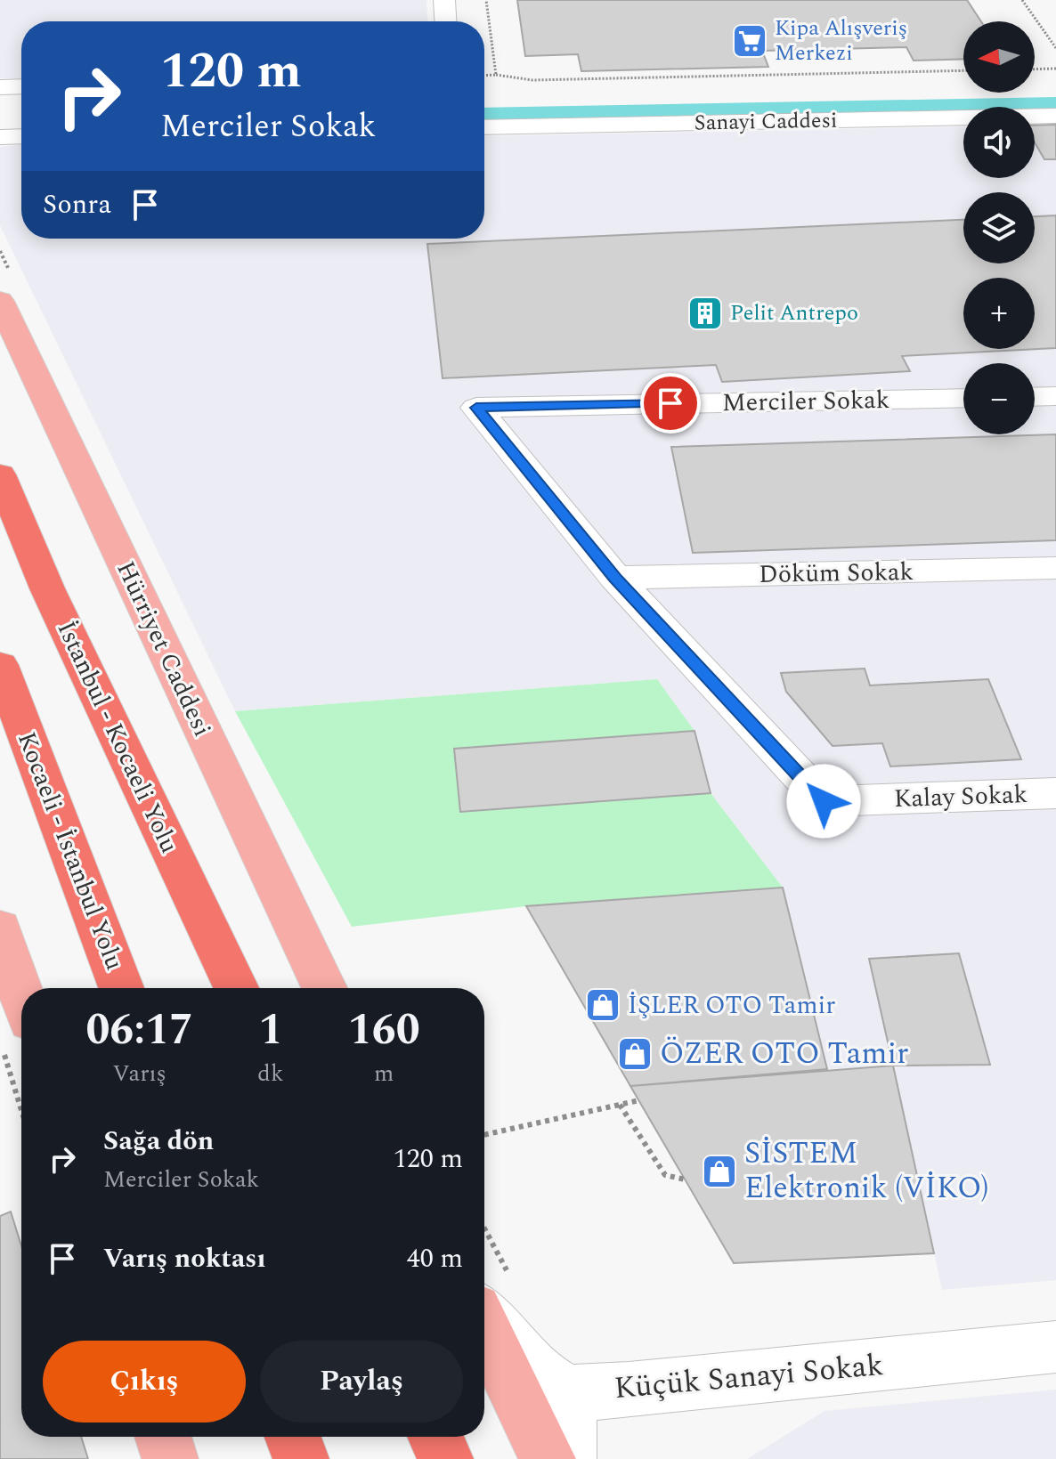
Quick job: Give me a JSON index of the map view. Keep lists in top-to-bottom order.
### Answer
{
  "streets": {
    "highway": ["İstanbul - Kocaeli Yolu", "Kocaeli - İstanbul Yolu"],
    "main road": ["Hürriyet Caddesi"],
    "street": [
      "Sanayi Caddesi",
      "Merciler Sokak",
      "Döküm Sokak",
      "Kalay Sokak",
      "Küçük Sanayi Sokak"
    ]
  },
  "crossings": [
    ["Merciler Sokak", "Döküm Sokak"],
    ["Merciler Sokak", "Kalay Sokak"]
  ],
  "places": {
    "supermarket": ["Kipa Alışveriş Merkezi"],
    "building": ["Pelit Antrepo"],
    "shop": ["İŞLER OTO Tamir", "ÖZER OTO Tamir", "SİSTEM Elektronik (VİKO)"]
  },
  "north": "left",
  "page": {
    "map_buttons": ["+", "−"],
    "turn": ["120 m", "Merciler Sokak"],
    "then": "Sonra",
    "eta": [
      "06:17",
      "Varış",
      "1",
      "dk",
      "160",
      "m"
    ],
    "list": [
      {
        "name": "Sağa dön",
        "note": "Merciler Sokak",
        "value": "120 m"
      },
      {
        "name": "Varış noktası",
        "value": "40 m"
      }
    ],
    "buttons": ["Çıkış", "Paylaş"]
  }
}
